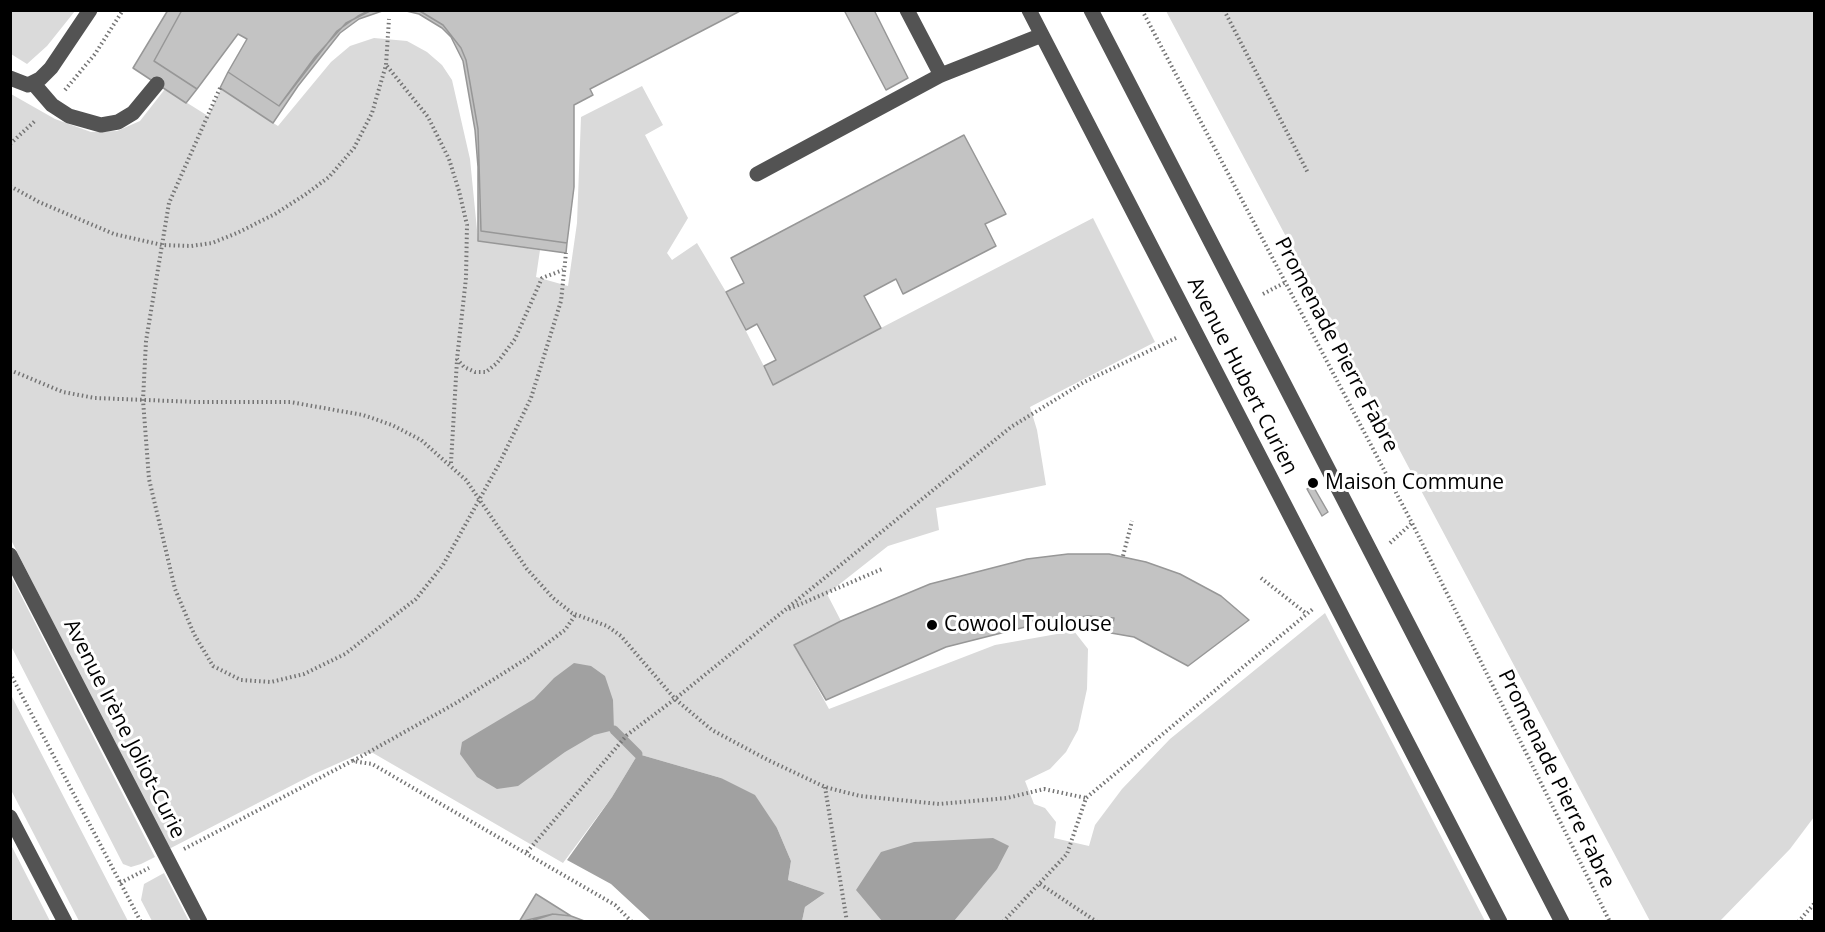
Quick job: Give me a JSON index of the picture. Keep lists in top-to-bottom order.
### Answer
{
  "streets": {
    "street": ["Avenue Hubert Curien", "Avenue Irène Joliot-Curie"],
    "path": ["Promenade Pierre Fabre"]
  },
  "places": ["Maison Commune", "Cowool Toulouse"]
}
